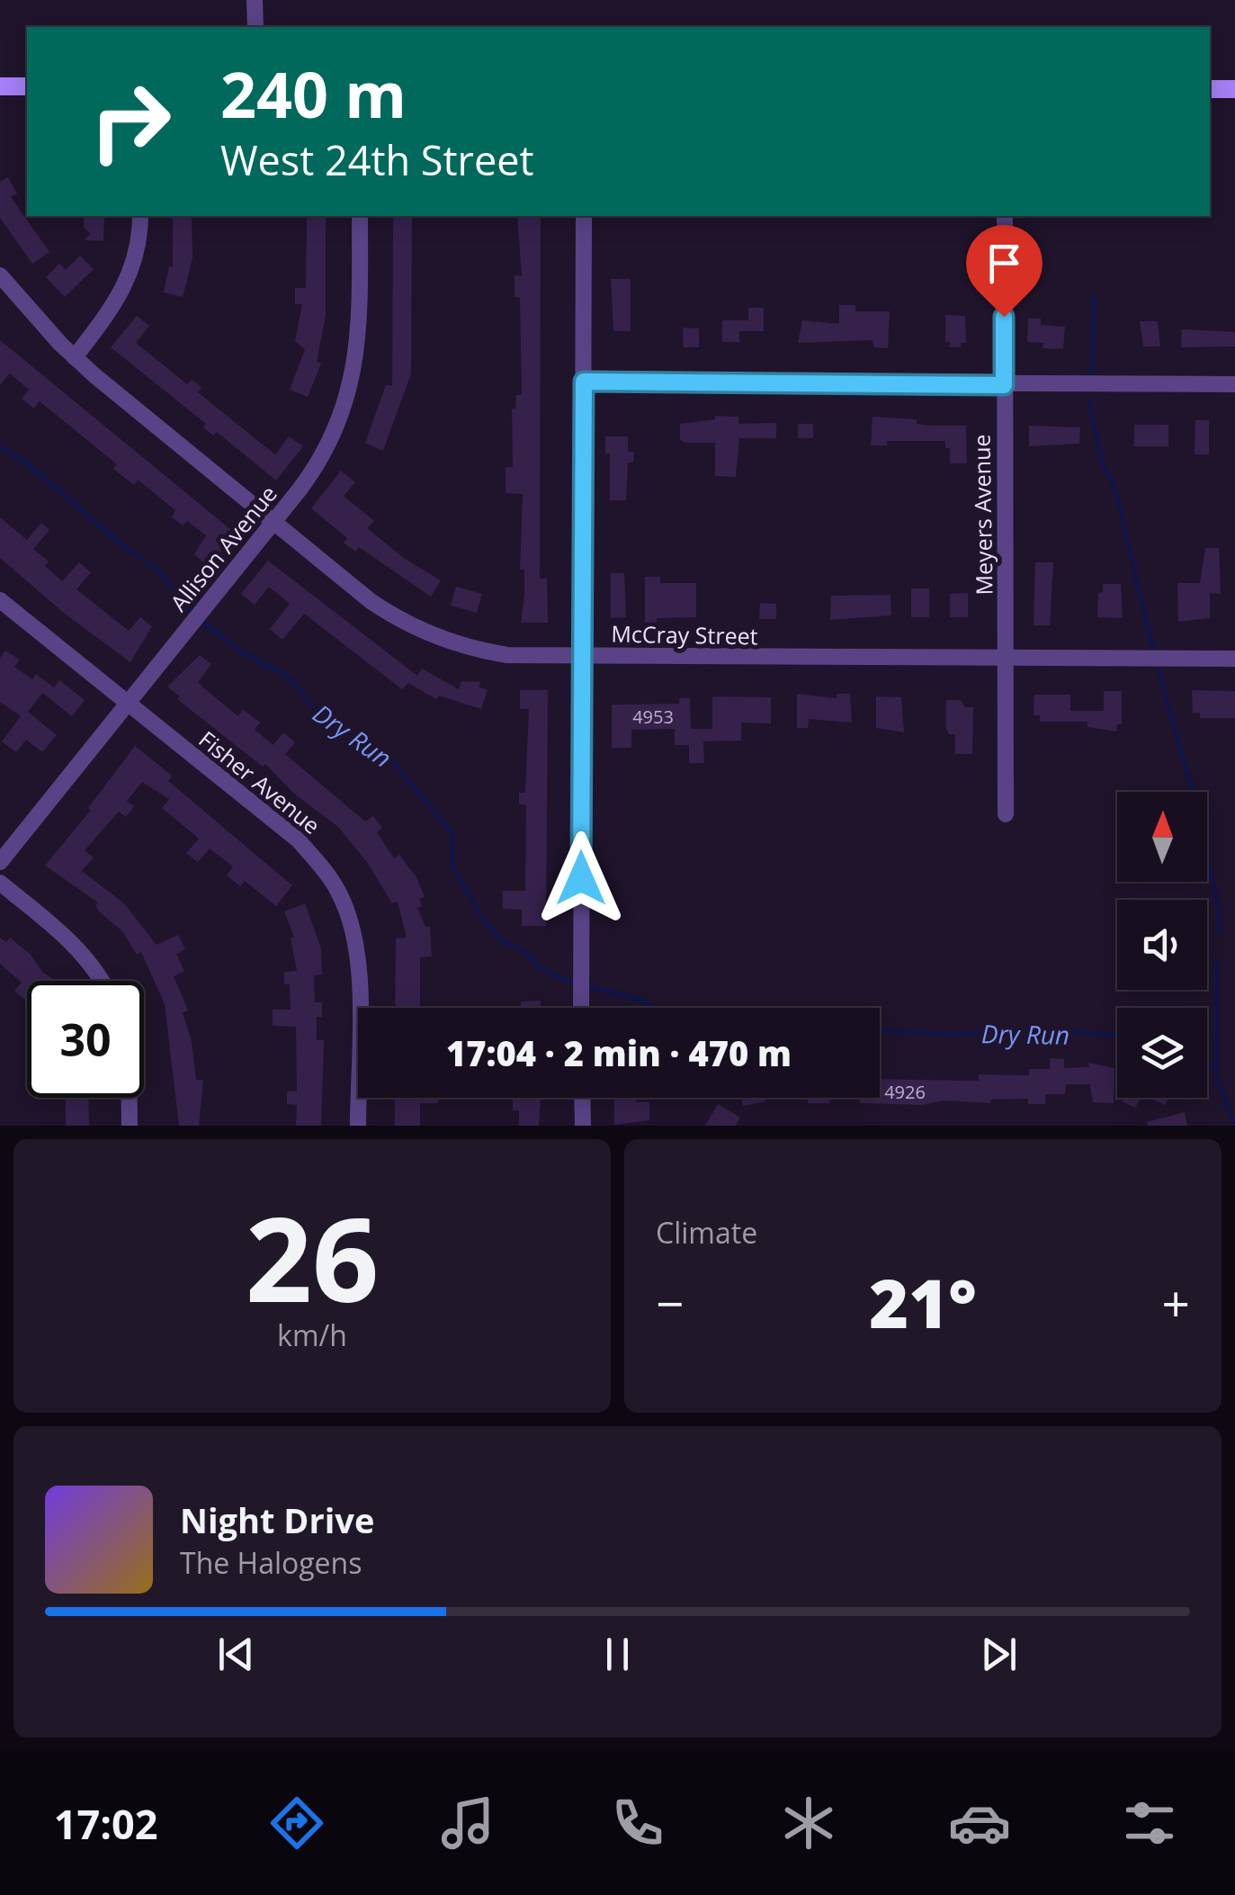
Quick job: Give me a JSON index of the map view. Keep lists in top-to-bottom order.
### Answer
{
  "streets": {
    "street": [
      "Meyers Avenue",
      "Allison Avenue",
      "McCray Street",
      "Fisher Avenue"
    ]
  },
  "crossings": [
    ["Meyers Avenue", "McCray Street"],
    ["Allison Avenue", "McCray Street"],
    ["Allison Avenue", "Fisher Avenue"]
  ],
  "water": ["Dry Run"],
  "house_numbers": ["4953", "4926"],
  "north": "top",
  "page": {
    "turn": ["240 m", "West 24th Street"],
    "limit": "30",
    "trip": "17:04 · 2 min · 470 m",
    "tile": [
      ["26", "km/h"],
      "Climate"
    ],
    "heat": ["−", "21°", "+"],
    "song": ["Night Drive", "The Halogens"],
    "tabs": "17:02"
  }
}
